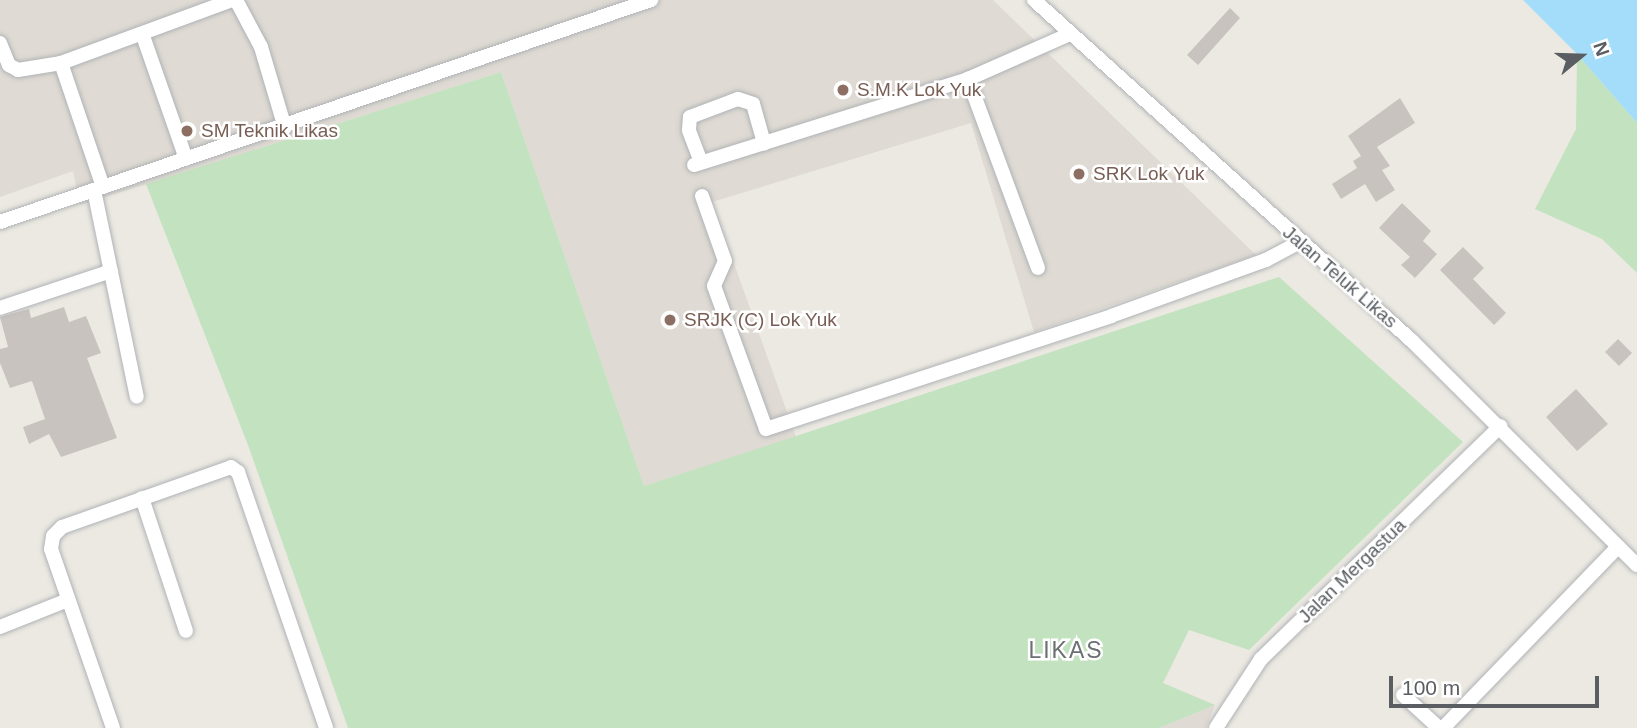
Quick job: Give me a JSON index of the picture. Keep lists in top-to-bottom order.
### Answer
{
  "streets": {
    "street": ["Jalan Teluk Likas", "Jalan Mergastua"]
  },
  "crossings": [
    ["Jalan Teluk Likas", "Jalan Mergastua"]
  ],
  "districts": ["LIKAS"],
  "places": [
    "S.M.K Lok Yuk",
    "SM Teknik Likas",
    "SRK Lok Yuk",
    "SRJK (C) Lok Yuk"
  ],
  "scale_bar": "100 m",
  "north": "right"
}
